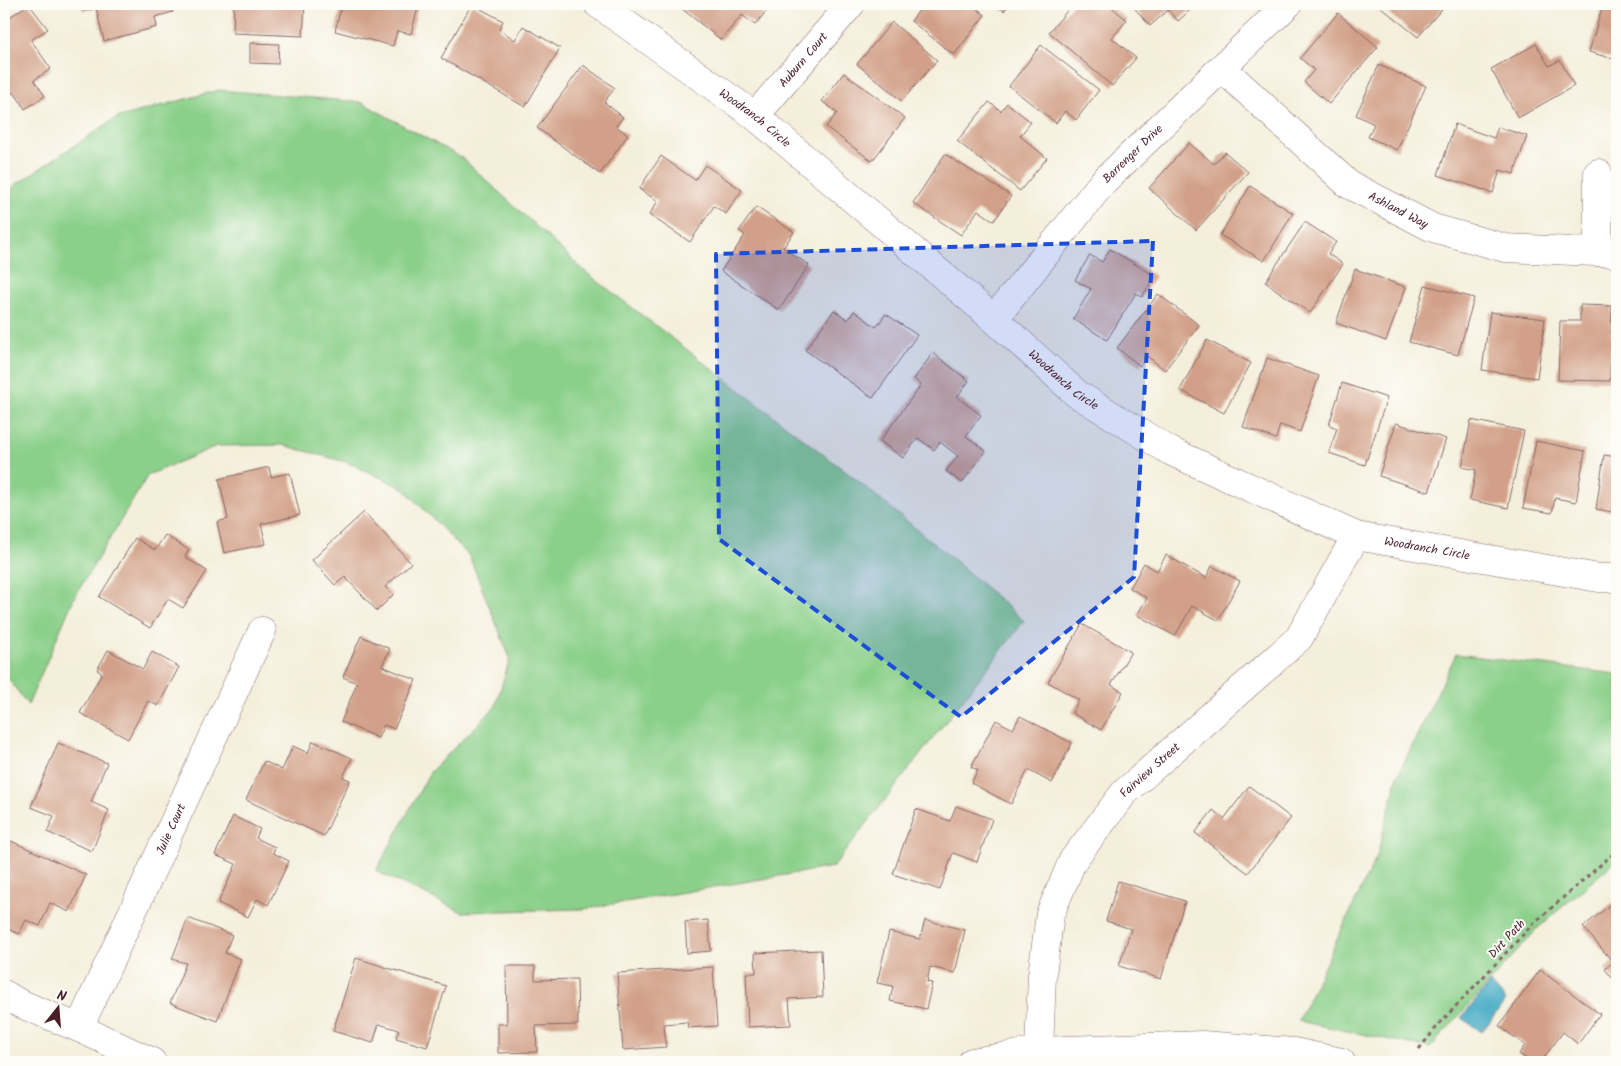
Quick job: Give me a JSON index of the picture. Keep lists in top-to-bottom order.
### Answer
{
  "streets": {
    "street": [
      "Auburn Court",
      "Woodranch Circle",
      "Barrenger Drive",
      "Ashland Way",
      "Fairview Street",
      "Julie Court"
    ],
    "path": ["Dirt Path"]
  },
  "crossings": [
    ["Auburn Court", "Woodranch Circle"],
    ["Woodranch Circle", "Barrenger Drive"],
    ["Woodranch Circle", "Fairview Street"],
    ["Barrenger Drive", "Ashland Way"]
  ],
  "north": "top"
}
